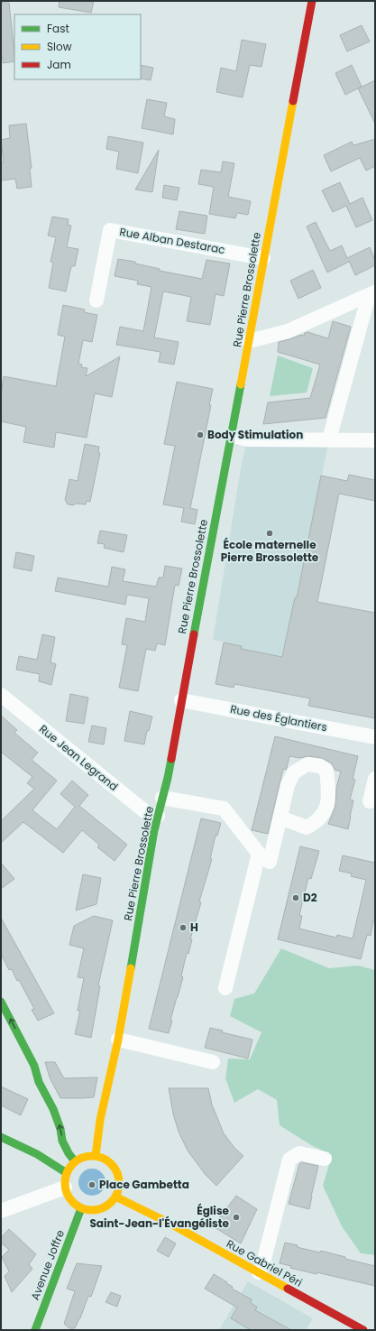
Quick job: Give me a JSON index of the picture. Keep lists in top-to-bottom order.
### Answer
{
  "streets": {
    "street": [
      "Rue Alban Destarac",
      "Rue Pierre Brossolette",
      "Rue des Églantiers",
      "Rue Jean Legrand",
      "Rue Gabriel Péri",
      "Avenue Joffre"
    ]
  },
  "crossings": [
    ["Rue Alban Destarac", "Rue Pierre Brossolette"],
    ["Rue Pierre Brossolette", "Rue des Églantiers"],
    ["Rue Pierre Brossolette", "Rue Jean Legrand"],
    ["Rue Pierre Brossolette", "Rue Gabriel Péri"],
    ["Rue Pierre Brossolette", "Avenue Joffre"],
    ["Rue Gabriel Péri", "Avenue Joffre"]
  ],
  "places": [
    "Body Stimulation",
    "École maternelle Pierre Brossolette",
    "D2",
    "H",
    "Place Gambetta",
    "Église Saint-Jean-l'Évangéliste"
  ],
  "legend": ["Fast", "Slow", "Jam"]
}
